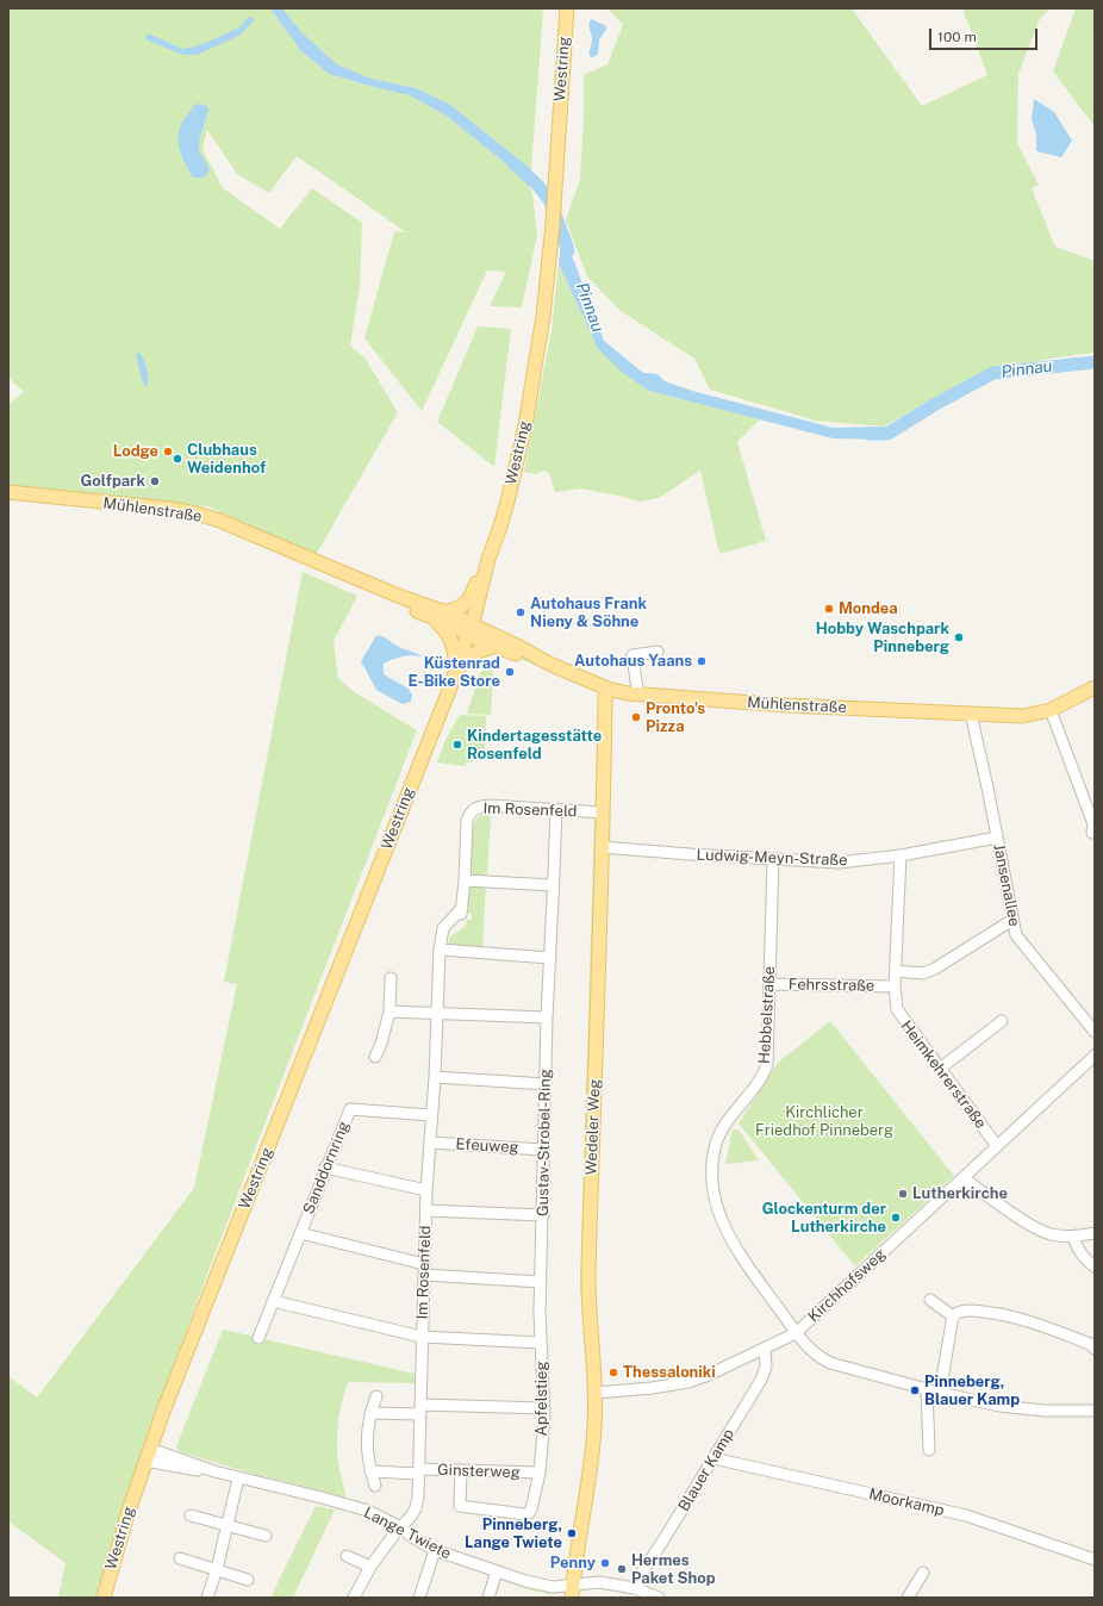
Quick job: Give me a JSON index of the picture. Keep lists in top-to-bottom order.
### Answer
{
  "streets": {
    "main road": ["Westring", "Mühlenstraße", "Wedeler Weg"],
    "street": [
      "Im Rosenfeld",
      "Ludwig-Meyn-Straße",
      "Jansenallee",
      "Fehrsstraße",
      "Hebbelstraße",
      "Heimkehrerstraße",
      "Gustav-Strobel-Ring",
      "Efeuweg",
      "Sanddornring",
      "Kirchhofsweg",
      "Apfelstieg",
      "Blauer Kamp",
      "Ginsterweg",
      "Moorkamp",
      "Lange Twiete"
    ]
  },
  "crossings": [
    ["Westring", "Mühlenstraße"],
    ["Westring", "Lange Twiete"],
    ["Mühlenstraße", "Jansenallee"],
    ["Mühlenstraße", "Wedeler Weg"],
    ["Im Rosenfeld", "Wedeler Weg"],
    ["Im Rosenfeld", "Gustav-Strobel-Ring"],
    ["Im Rosenfeld", "Efeuweg"],
    ["Im Rosenfeld", "Sanddornring"],
    ["Im Rosenfeld", "Ginsterweg"],
    ["Im Rosenfeld", "Lange Twiete"],
    ["Ludwig-Meyn-Straße", "Jansenallee"],
    ["Ludwig-Meyn-Straße", "Hebbelstraße"],
    ["Ludwig-Meyn-Straße", "Heimkehrerstraße"],
    ["Ludwig-Meyn-Straße", "Wedeler Weg"],
    ["Jansenallee", "Fehrsstraße"],
    ["Fehrsstraße", "Hebbelstraße"],
    ["Fehrsstraße", "Heimkehrerstraße"],
    ["Hebbelstraße", "Kirchhofsweg"],
    ["Heimkehrerstraße", "Kirchhofsweg"],
    ["Wedeler Weg", "Kirchhofsweg"],
    ["Wedeler Weg", "Lange Twiete"],
    ["Gustav-Strobel-Ring", "Efeuweg"],
    ["Gustav-Strobel-Ring", "Apfelstieg"],
    ["Kirchhofsweg", "Blauer Kamp"],
    ["Apfelstieg", "Ginsterweg"],
    ["Blauer Kamp", "Moorkamp"],
    ["Blauer Kamp", "Lange Twiete"]
  ],
  "water": ["Pinnau"],
  "parks": ["Kirchlicher Friedhof Pinneberg"],
  "places": [
    "Lodge",
    "Clubhaus Weidenhof",
    "Golfpark",
    "Mondea",
    "Autohaus Frank Nieny & Söhne",
    "Hobby Waschpark Pinneberg",
    "Autohaus Yaans",
    "Küstenrad E-Bike Store",
    "Pronto's Pizza",
    "Kindertagesstätte Rosenfeld",
    "Lutherkirche",
    "Glockenturm der Lutherkirche",
    "Thessaloniki",
    "Pinneberg, Blauer Kamp",
    "Pinneberg, Lange Twiete",
    "Penny",
    "Hermes Paket Shop"
  ],
  "scale_bar": "100 m"
}
